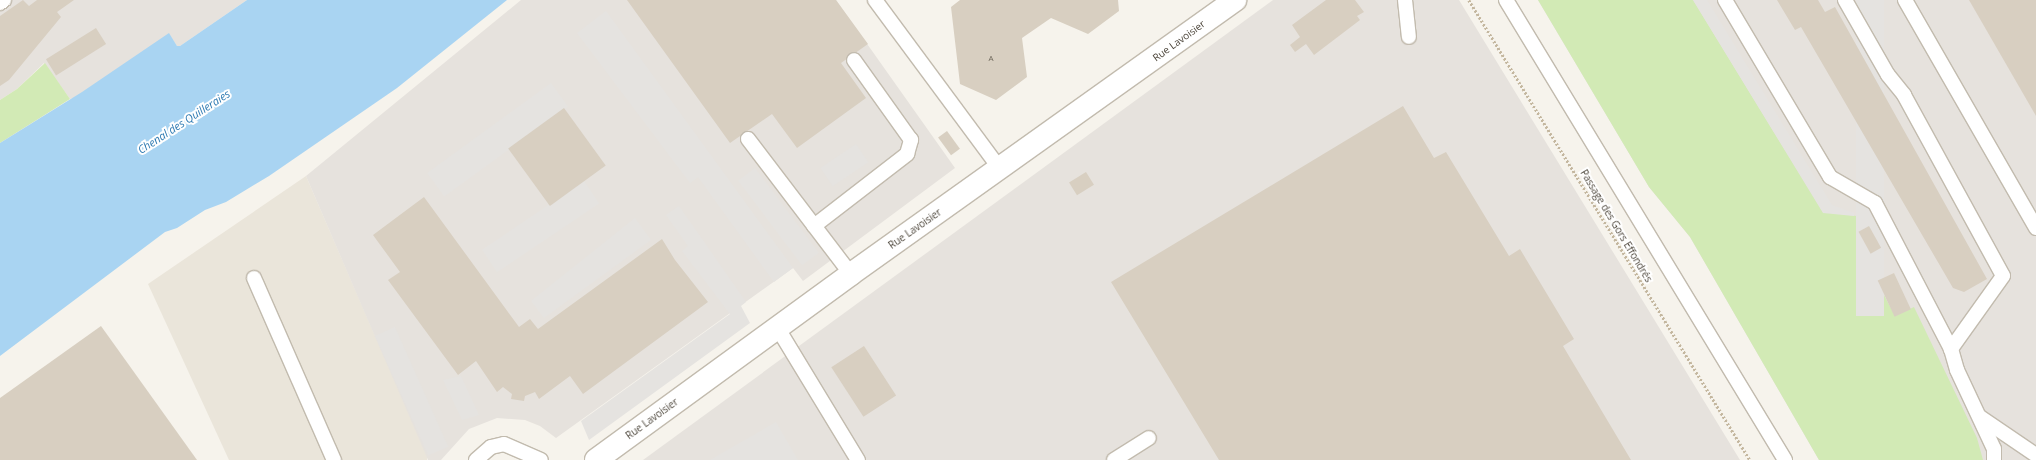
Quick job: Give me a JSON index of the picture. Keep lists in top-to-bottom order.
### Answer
{
  "streets": {
    "street": ["Rue Lavoisier"],
    "path": ["Passage des Gors Effondrés"]
  },
  "water": ["Chenal des Quilleraies"],
  "house_numbers": ["A"]
}
